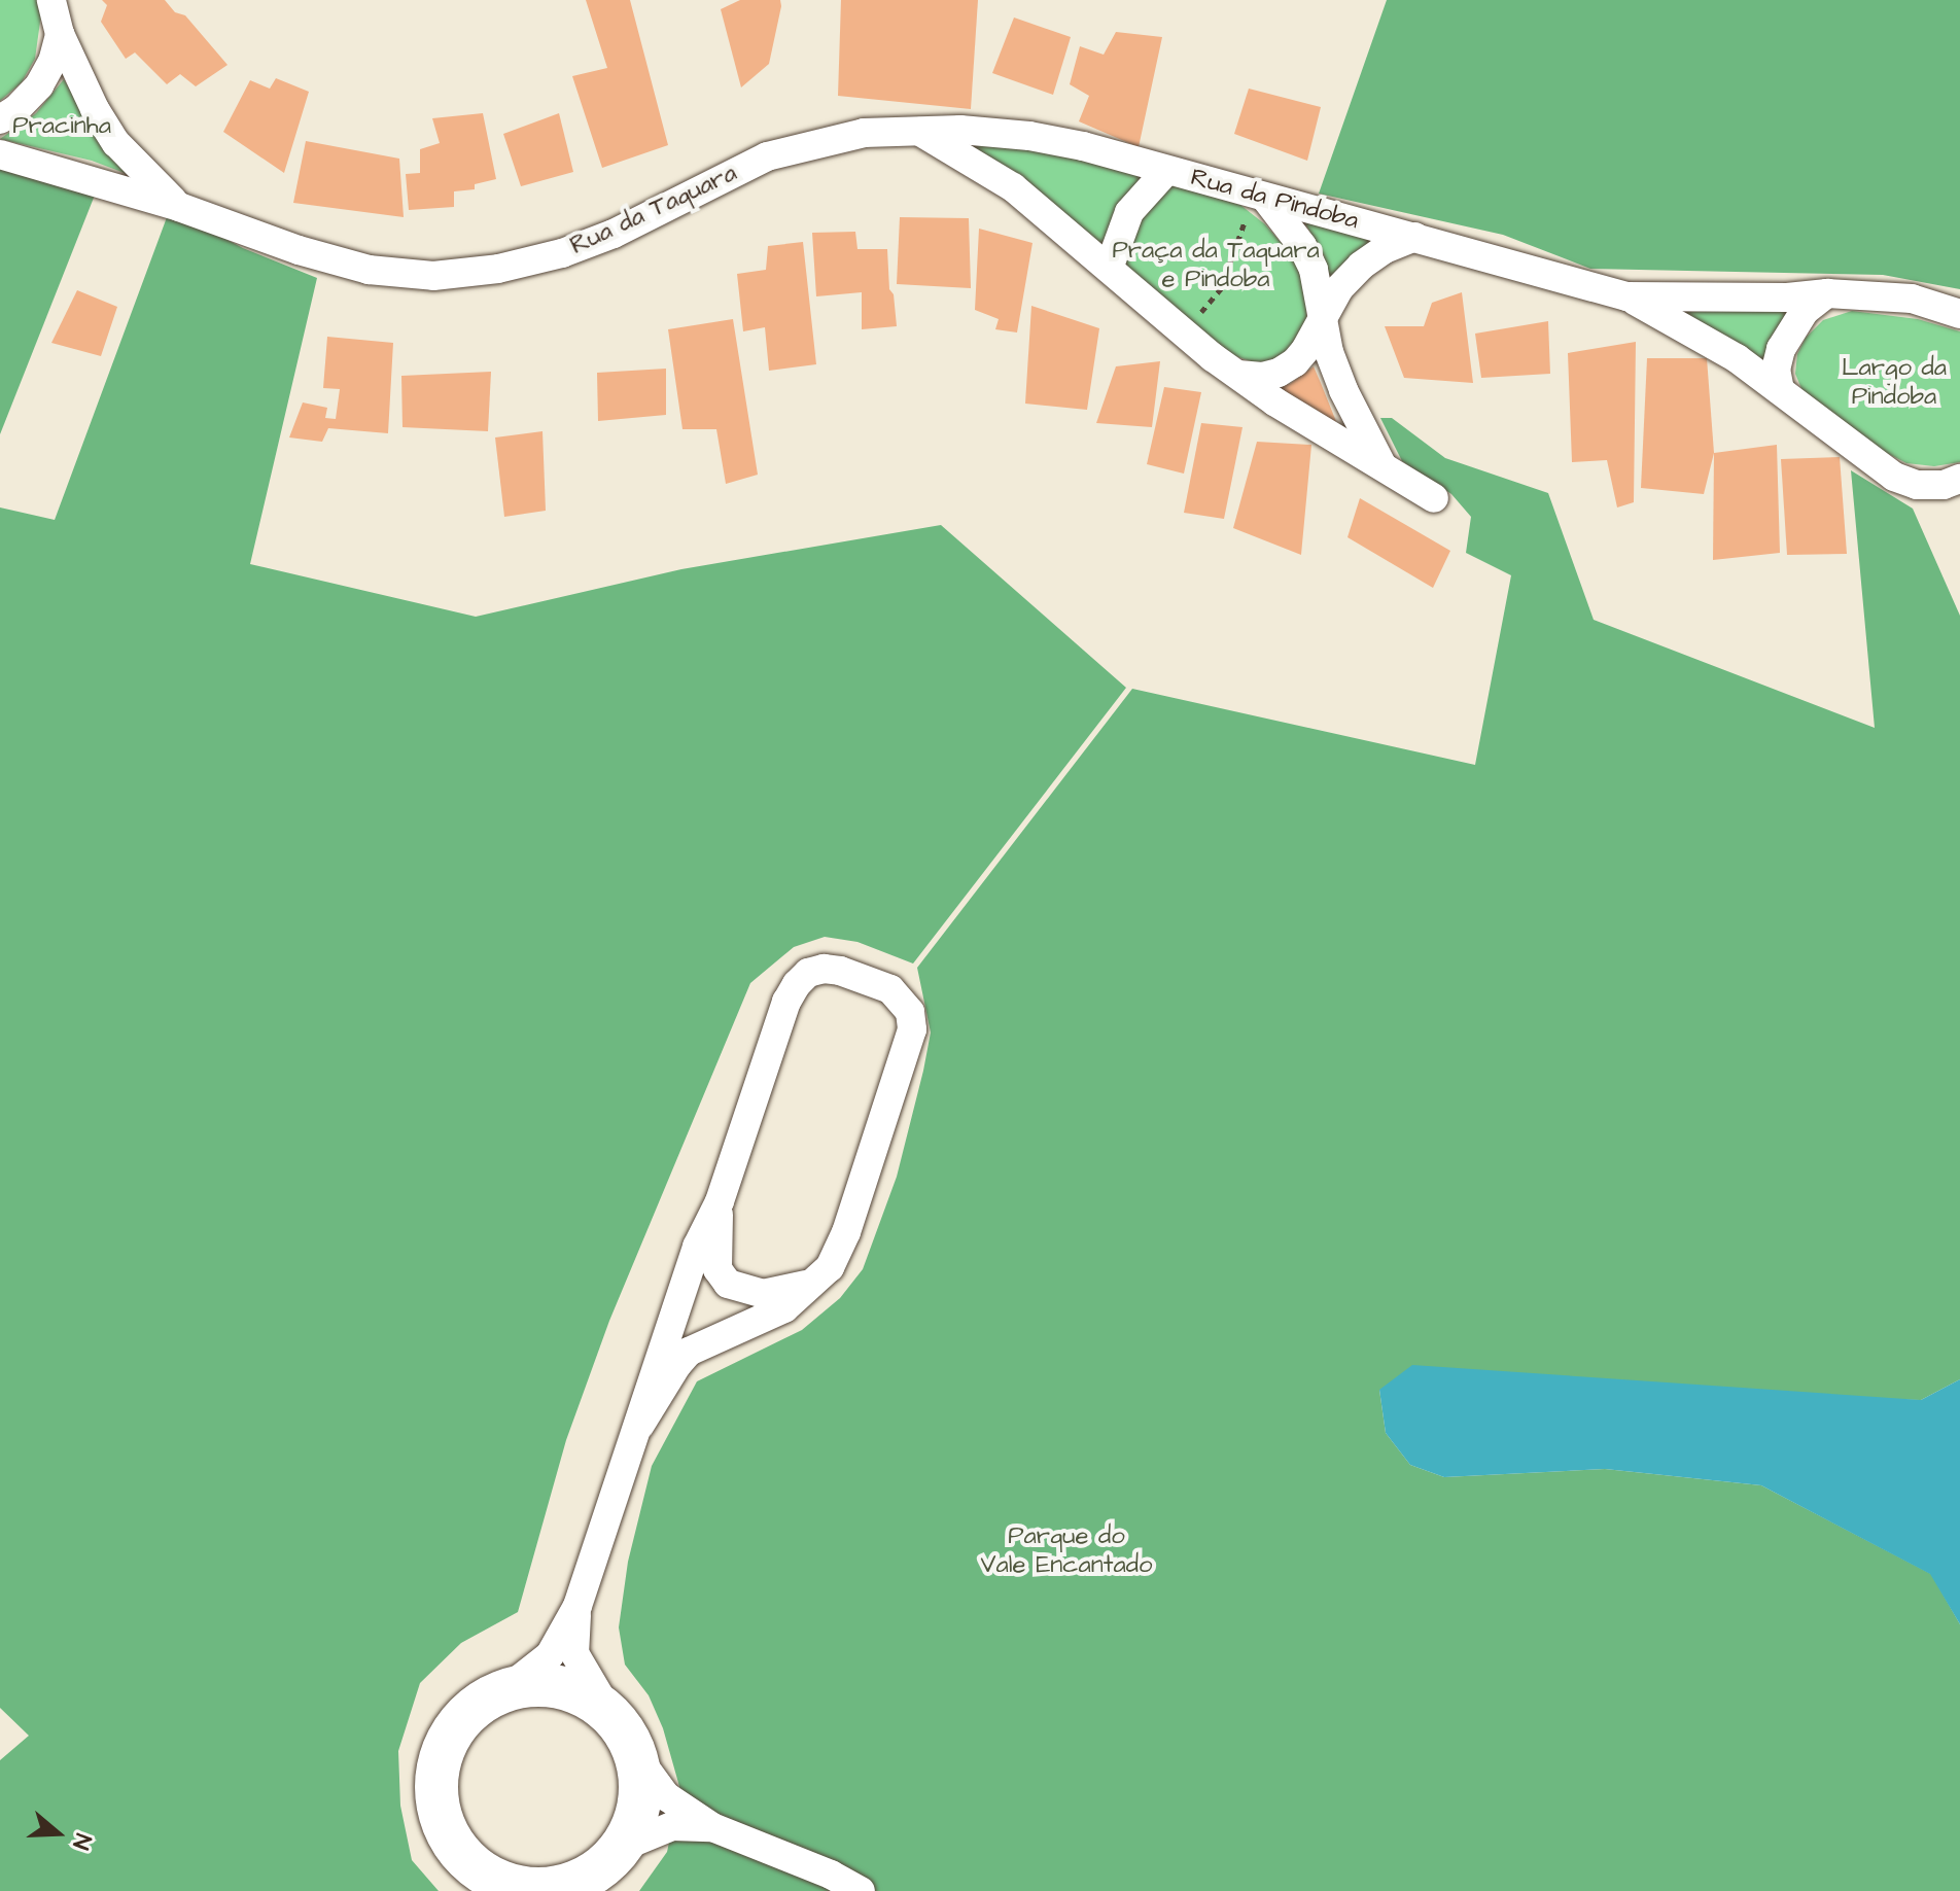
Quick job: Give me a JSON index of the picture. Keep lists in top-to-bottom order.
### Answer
{
  "streets": {
    "street": ["Rua da Pindoba", "Rua da Taquara"]
  },
  "crossings": [
    ["Rua da Pindoba", "Rua da Taquara"]
  ],
  "parks": [
    "Pracinha",
    "Praça da Taquara e Pindoba",
    "Largo da Pindoba",
    "Parque do Vale Encantado"
  ],
  "north": "right"
}
